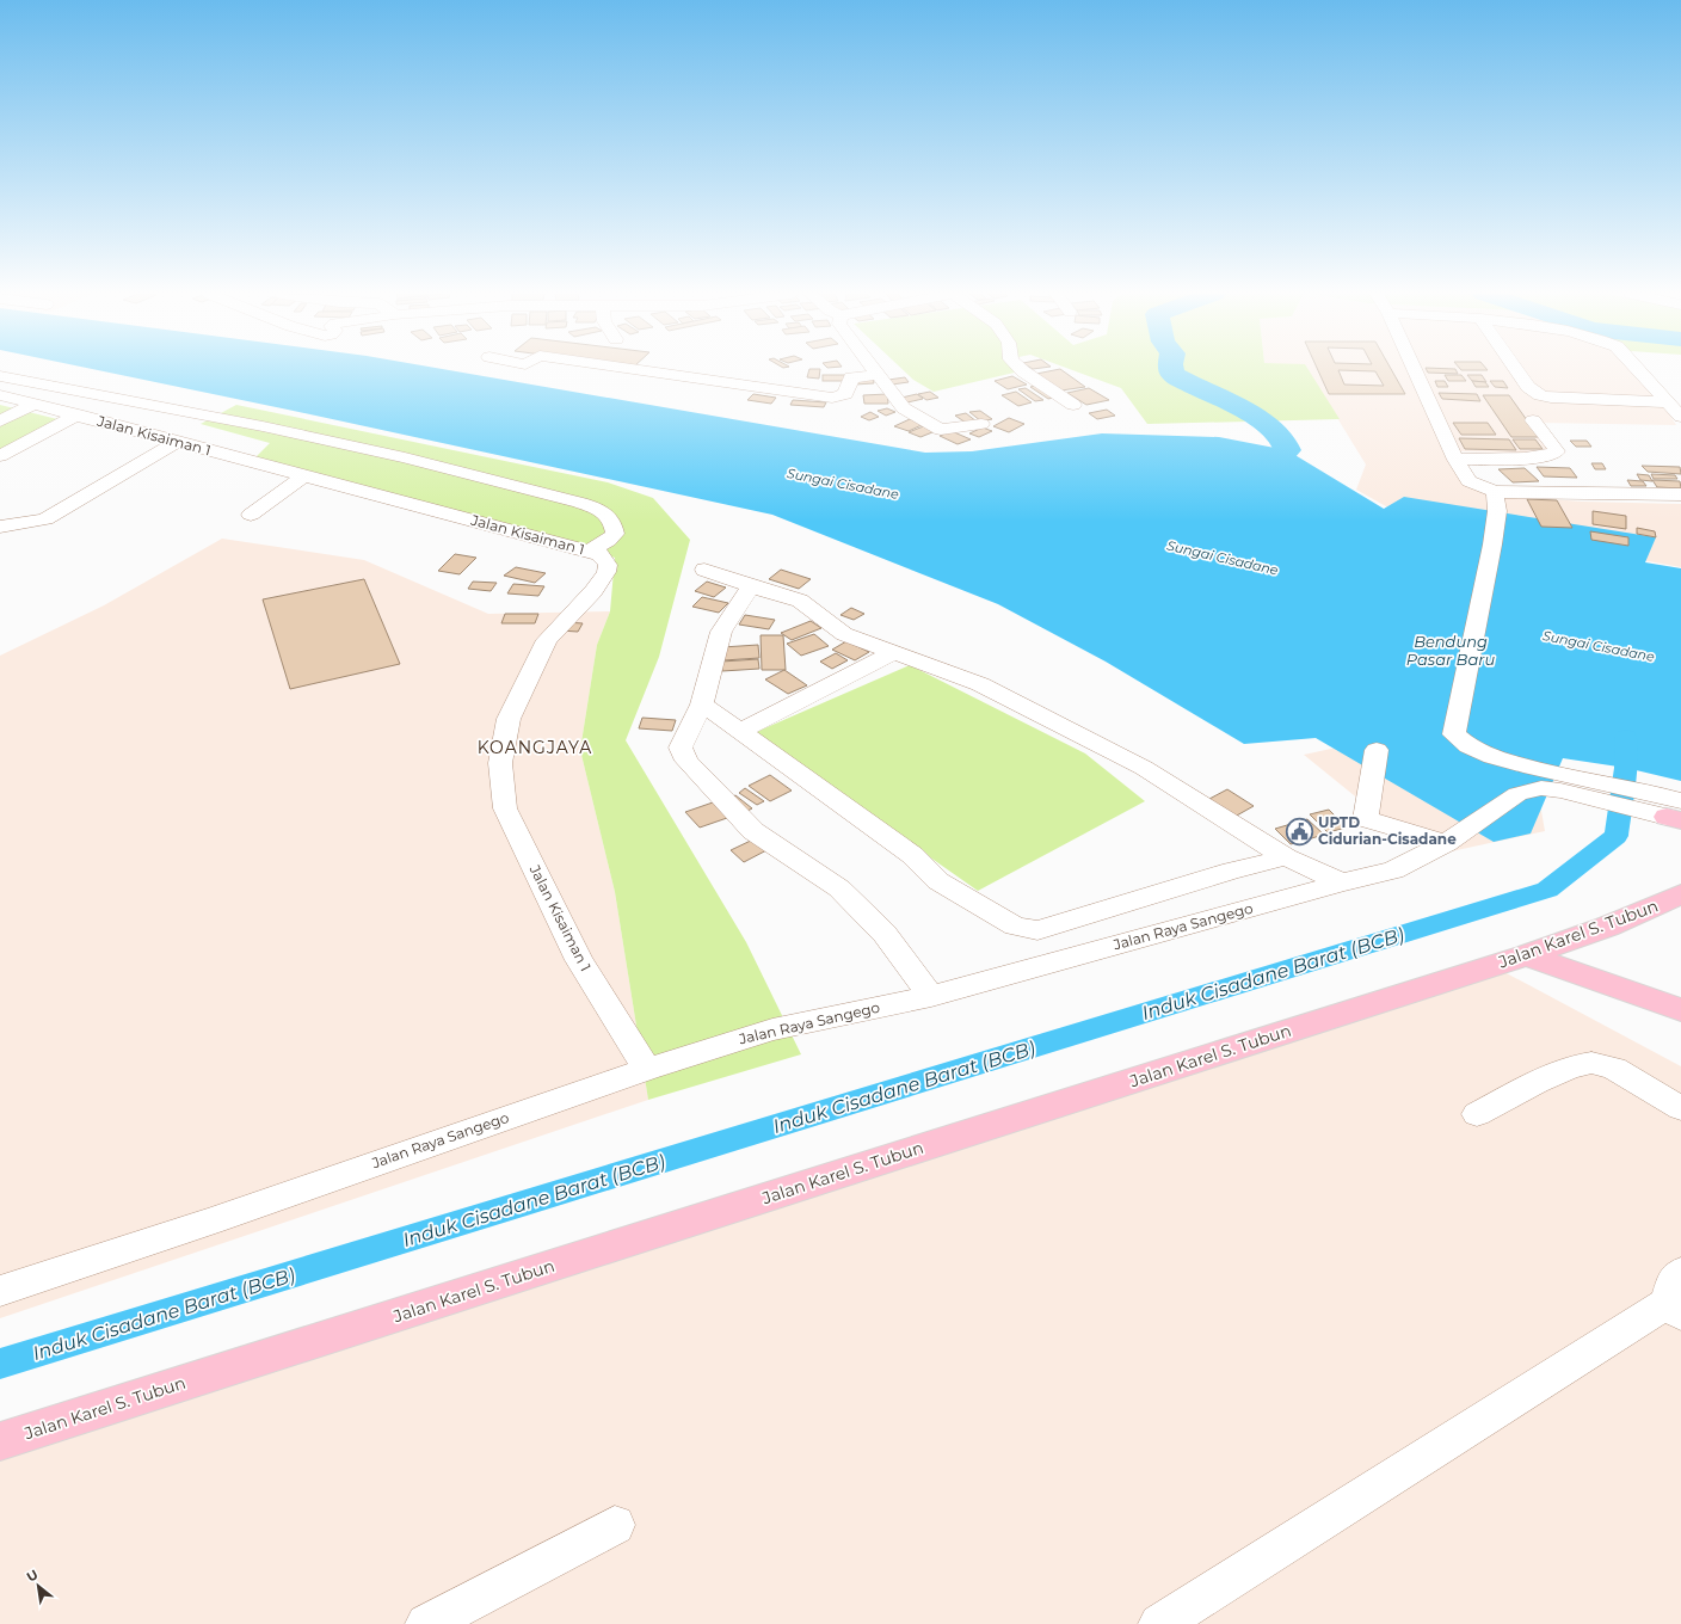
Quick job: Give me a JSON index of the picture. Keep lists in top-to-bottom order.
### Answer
{
  "streets": {
    "main road": ["Jalan Karel S. Tubun"],
    "street": ["Jalan Kisaiman 1", "Jalan Raya Sangego"]
  },
  "crossings": [
    ["Jalan Kisaiman 1", "Jalan Raya Sangego"]
  ],
  "districts": ["KOANGJAYA"],
  "water": ["Sungai Cisadane", "Bendung Pasar Baru", "Induk Cisadane Barat (BCB)"],
  "places": {
    "public building": ["UPTD Cidurian-Cisadane"]
  },
  "north": "top left"
}
